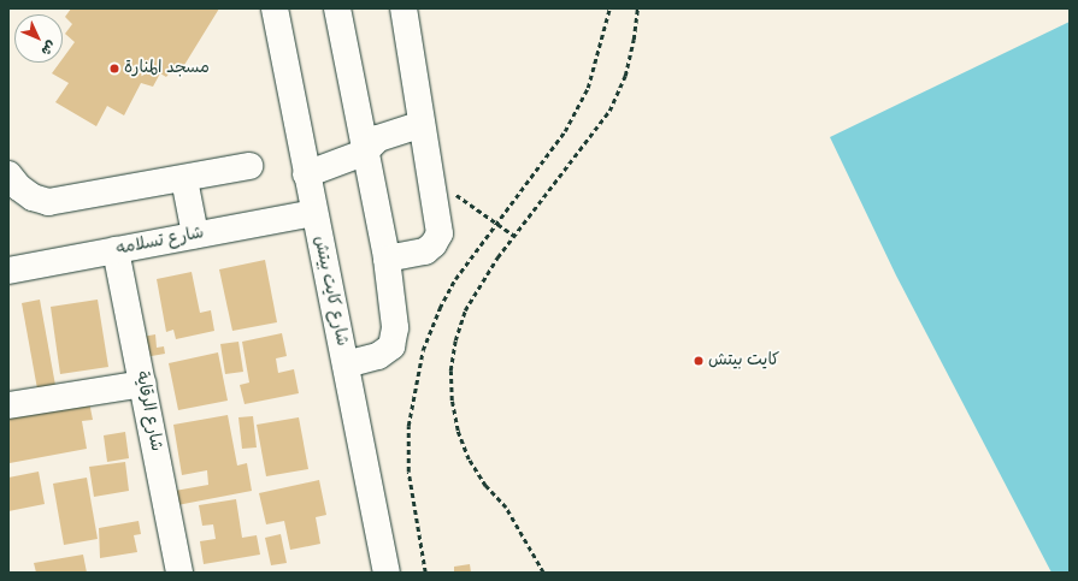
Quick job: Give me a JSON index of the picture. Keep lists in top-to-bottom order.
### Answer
{
  "streets": {
    "street": ["شارع تسلامه", "شارع كايت بيتش", "شارع الرقاية"]
  },
  "crossings": [
    ["شارع تسلامه", "شارع كايت بيتش"],
    ["شارع تسلامه", "شارع الرقاية"]
  ],
  "places": ["مسجد المنارة", "كايت بيتش"],
  "north": "bottom right"
}
